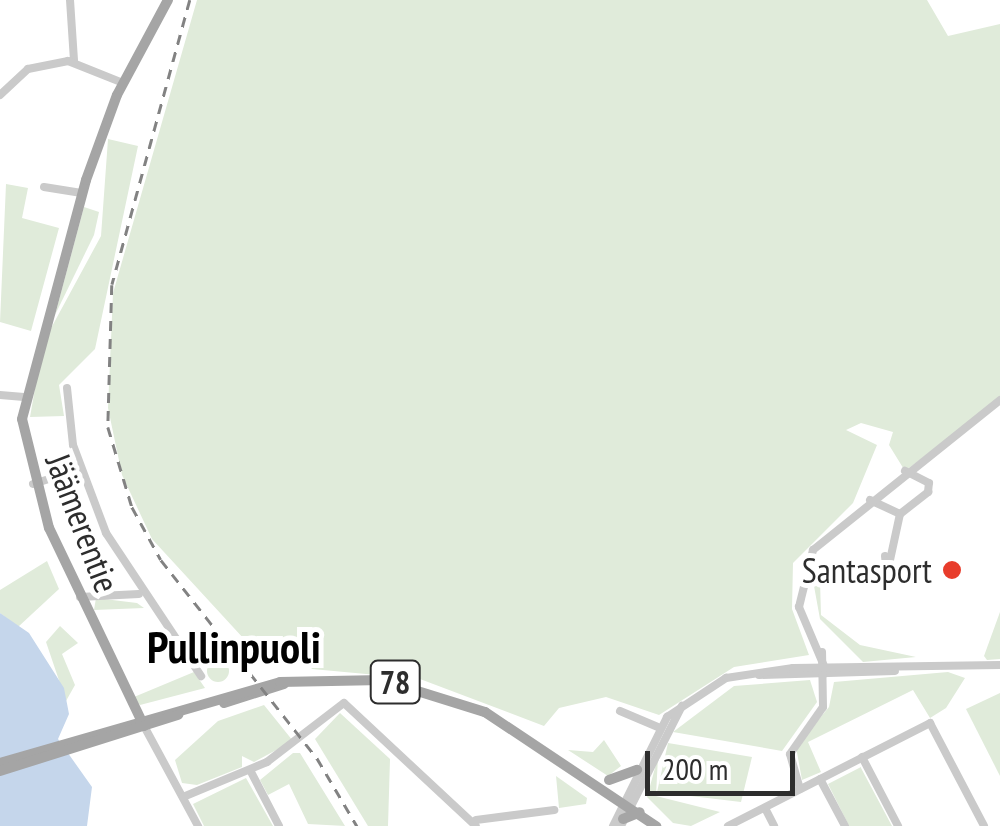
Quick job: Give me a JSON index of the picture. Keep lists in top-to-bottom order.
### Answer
{
  "streets": {
    "main road": ["Jäämerentie", "78"]
  },
  "crossings": [
    ["Jäämerentie", "78"]
  ],
  "districts": ["Pullinpuoli"],
  "places": ["Santasport"],
  "scale_bar": "200 m"
}
